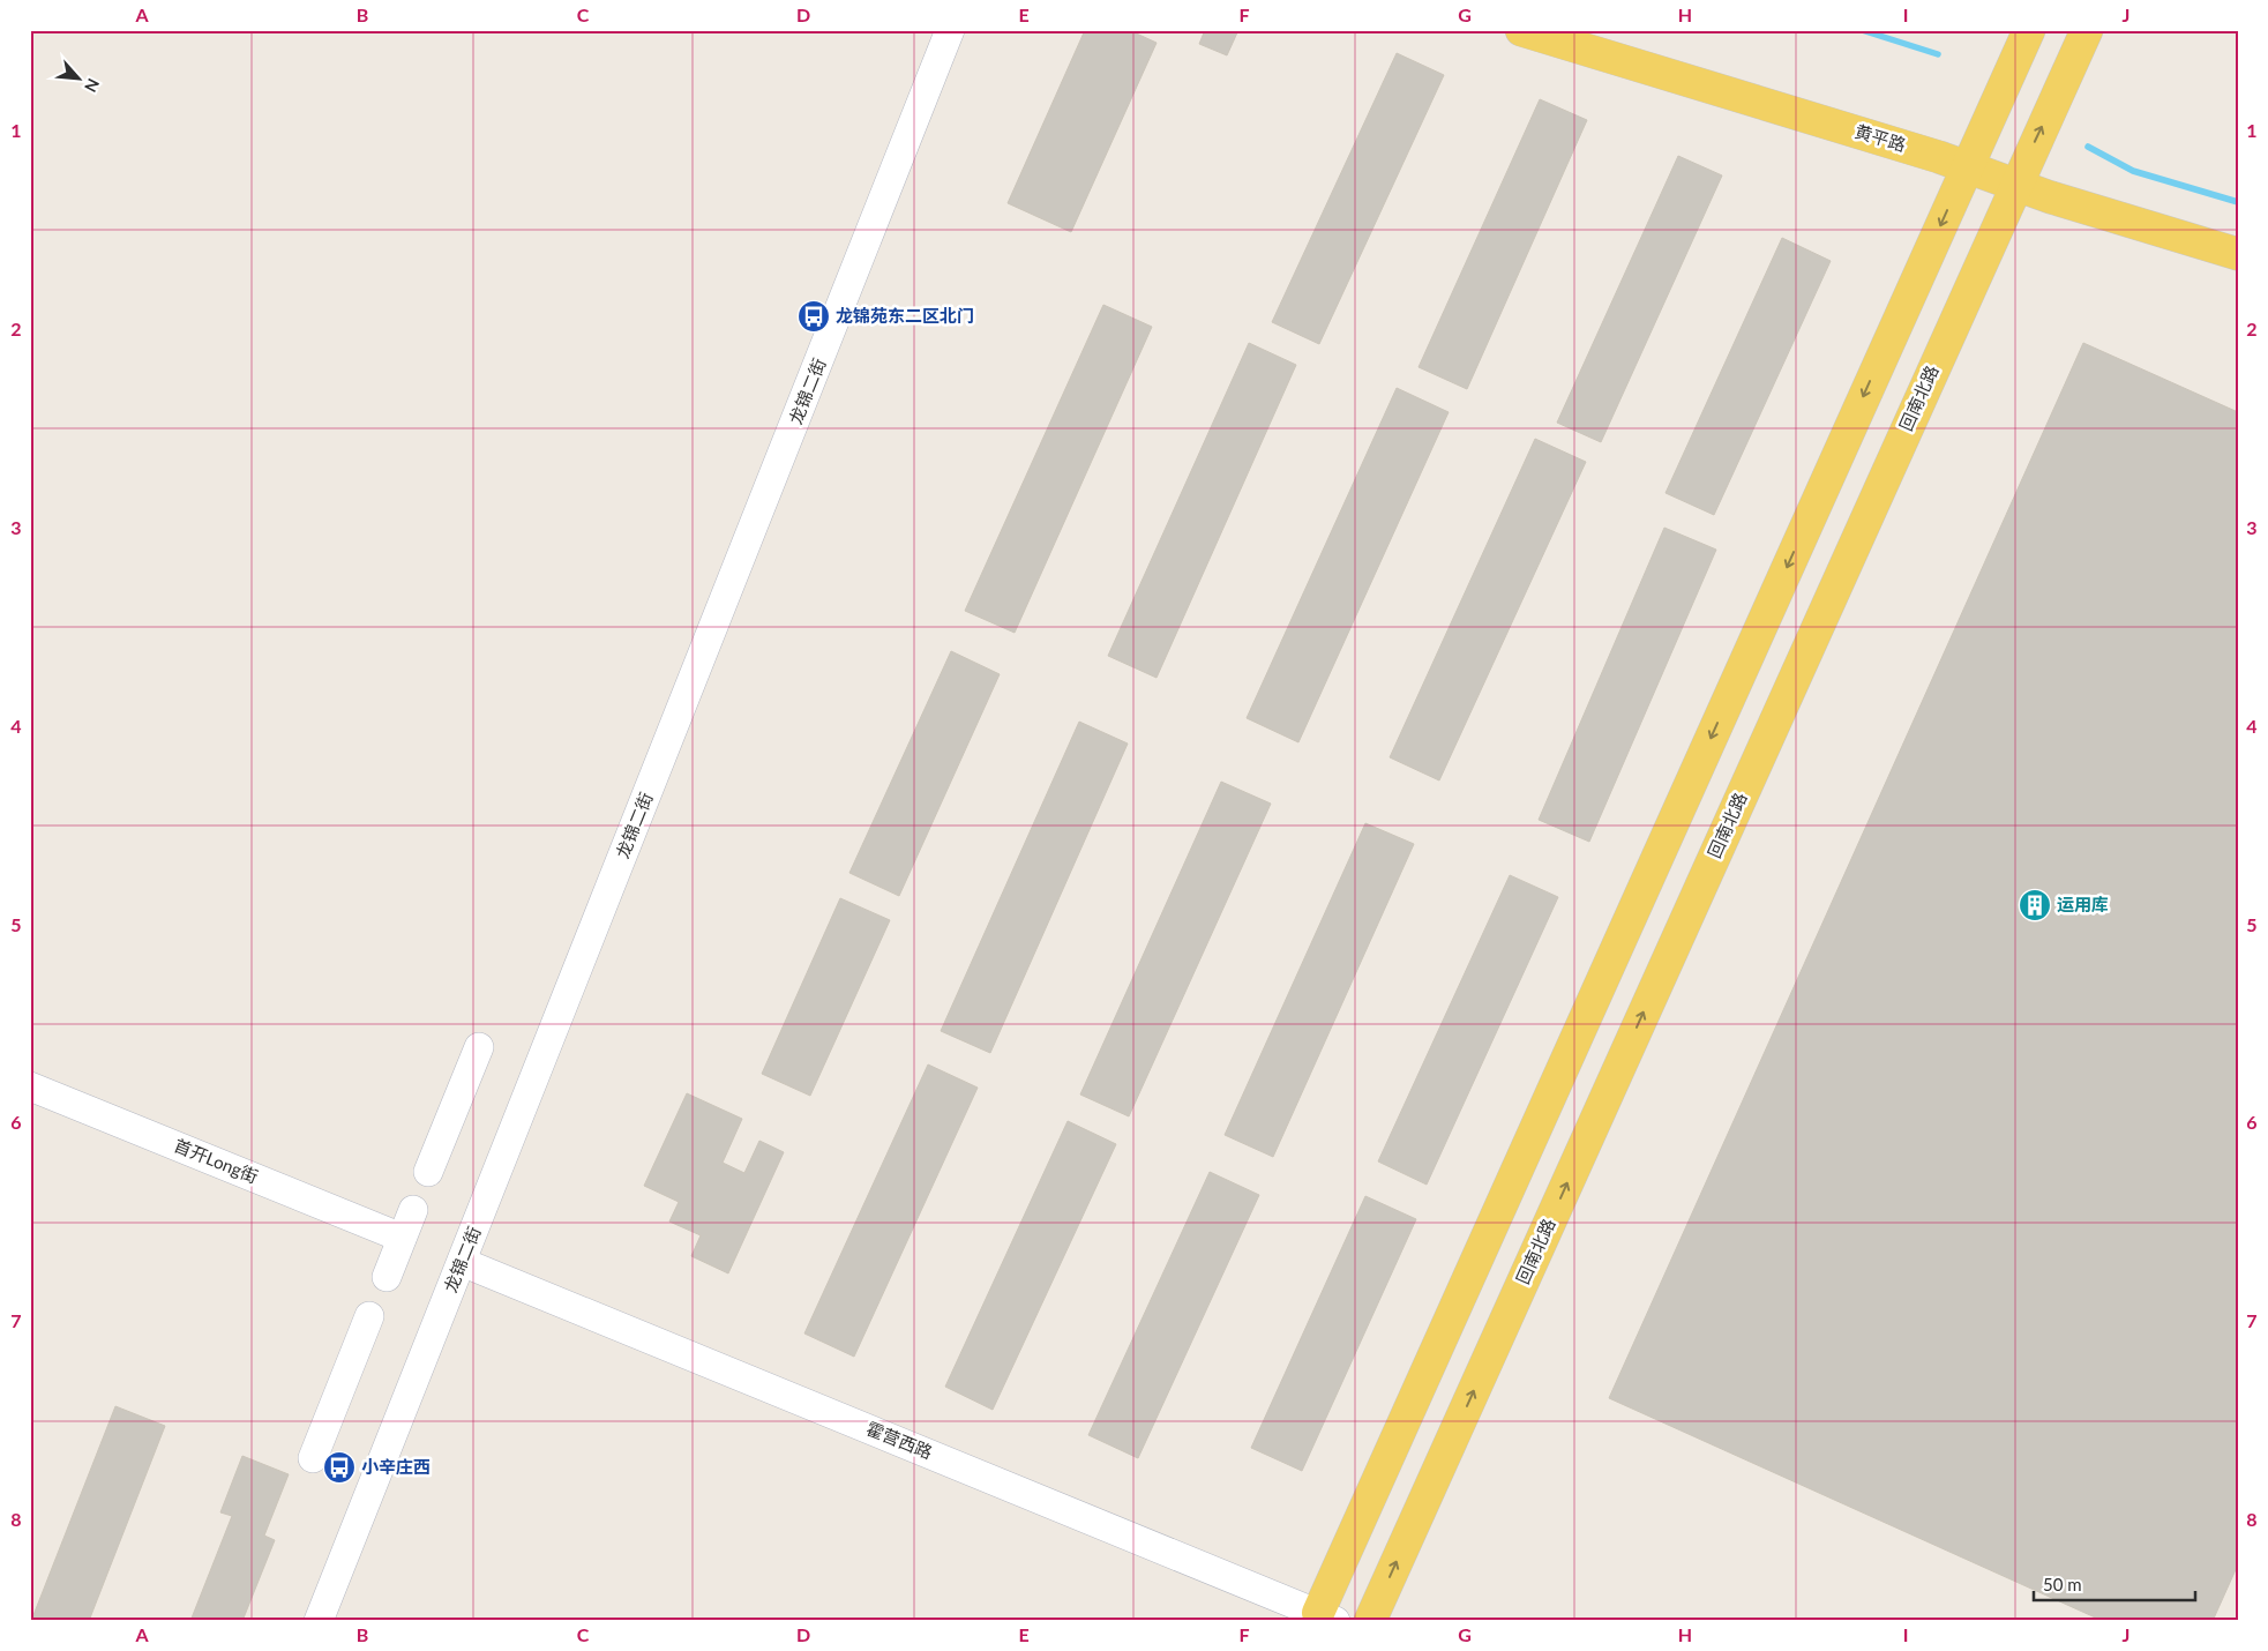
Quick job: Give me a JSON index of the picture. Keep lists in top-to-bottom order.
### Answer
{
  "streets": {
    "main road": ["黄平路", "回南北路"],
    "street": ["龙锦二街", "首开Long街", "霍营西路"]
  },
  "crossings": [
    ["黄平路", "回南北路"],
    ["龙锦二街", "霍营西路"]
  ],
  "places": {
    "bus stop": ["龙锦苑东二区北门", "小辛庄西"],
    "building": ["运用库"]
  },
  "scale_bar": "50 m",
  "north": "bottom right",
  "grid": {
    "columns": [
      "A",
      "B",
      "C",
      "D",
      "E",
      "F",
      "G",
      "H",
      "I",
      "J"
    ],
    "rows": [
      "1",
      "2",
      "3",
      "4",
      "5",
      "6",
      "7",
      "8"
    ]
  }
}
